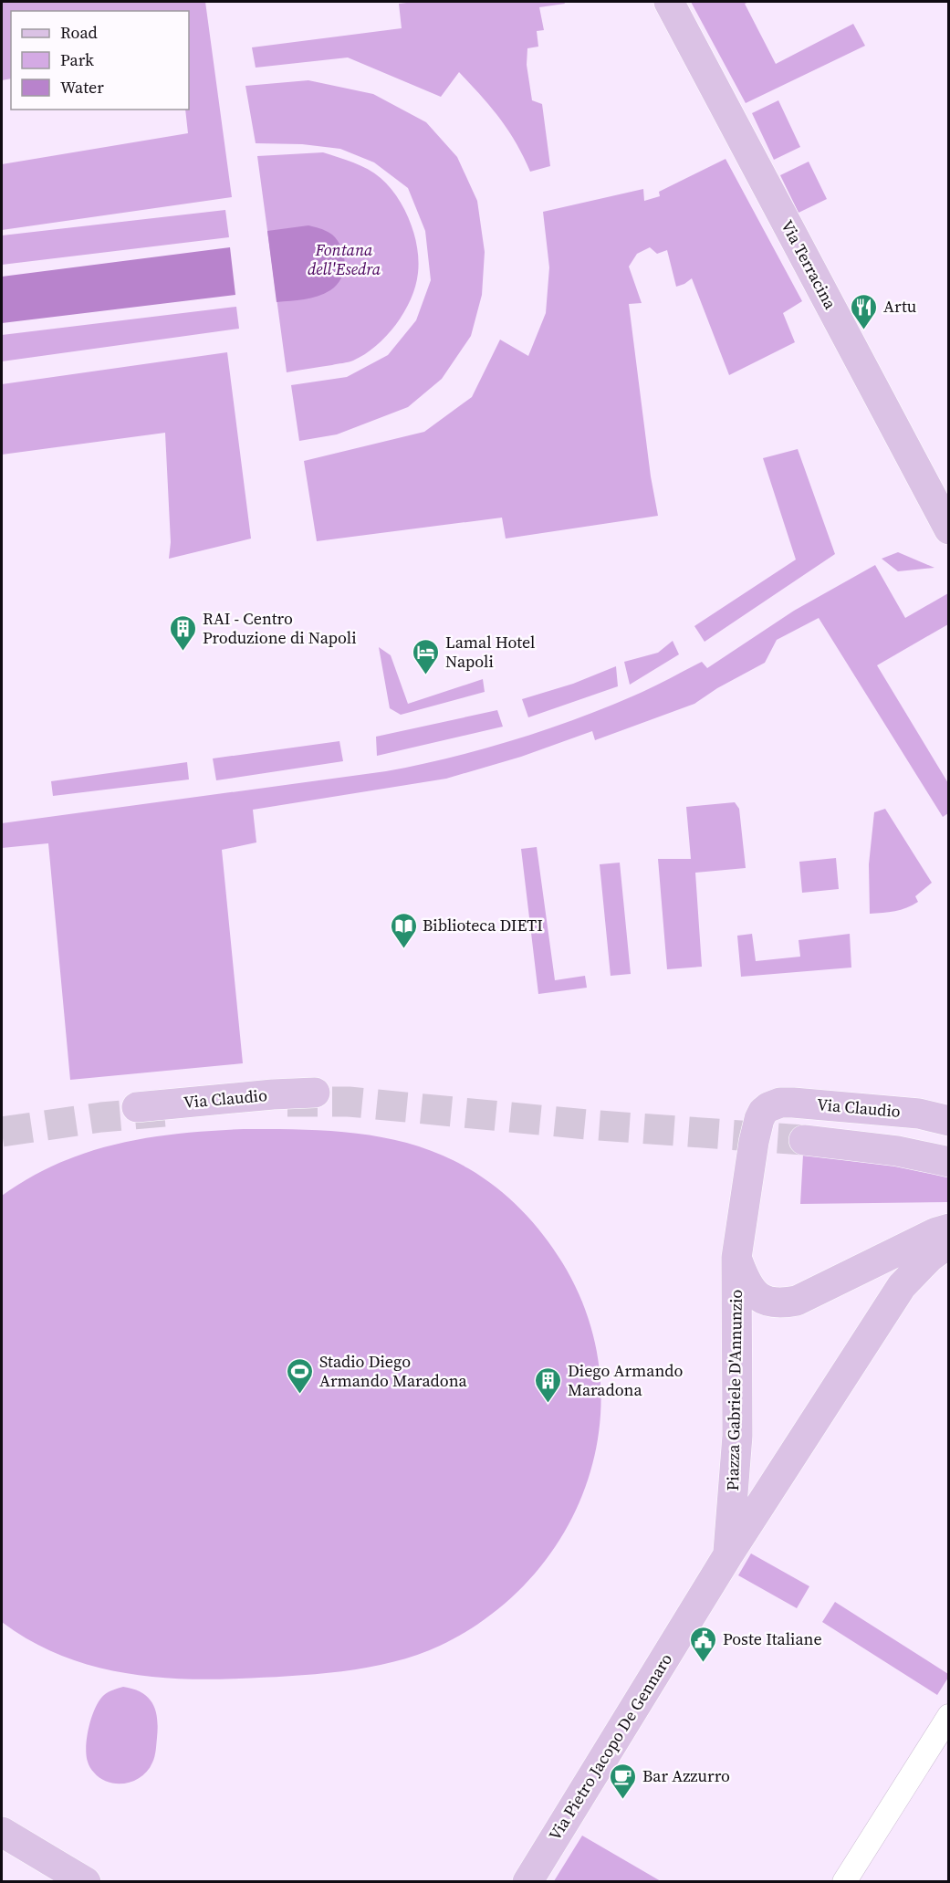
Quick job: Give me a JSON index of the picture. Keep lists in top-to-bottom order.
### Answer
{
  "streets": {
    "main road": [
      "Via Terracina",
      "Via Claudio",
      "Piazza Gabriele D'Annunzio",
      "Via Pietro Jacopo De Gennaro"
    ]
  },
  "crossings": [
    ["Via Claudio", "Piazza Gabriele D'Annunzio"],
    ["Piazza Gabriele D'Annunzio", "Via Pietro Jacopo De Gennaro"]
  ],
  "parks": ["Fontana dell'Esedra"],
  "places": {
    "restaurant": ["Artu"],
    "building": ["RAI - Centro Produzione di Napoli", "Diego Armando Maradona"],
    "hotel": ["Lamal Hotel Napoli"],
    "library": ["Biblioteca DIETI"],
    "sports": ["Stadio Diego Armando Maradona"],
    "public building": ["Poste Italiane"],
    "cafe": ["Bar Azzurro"]
  },
  "legend": ["Road", "Park", "Water"]
}
